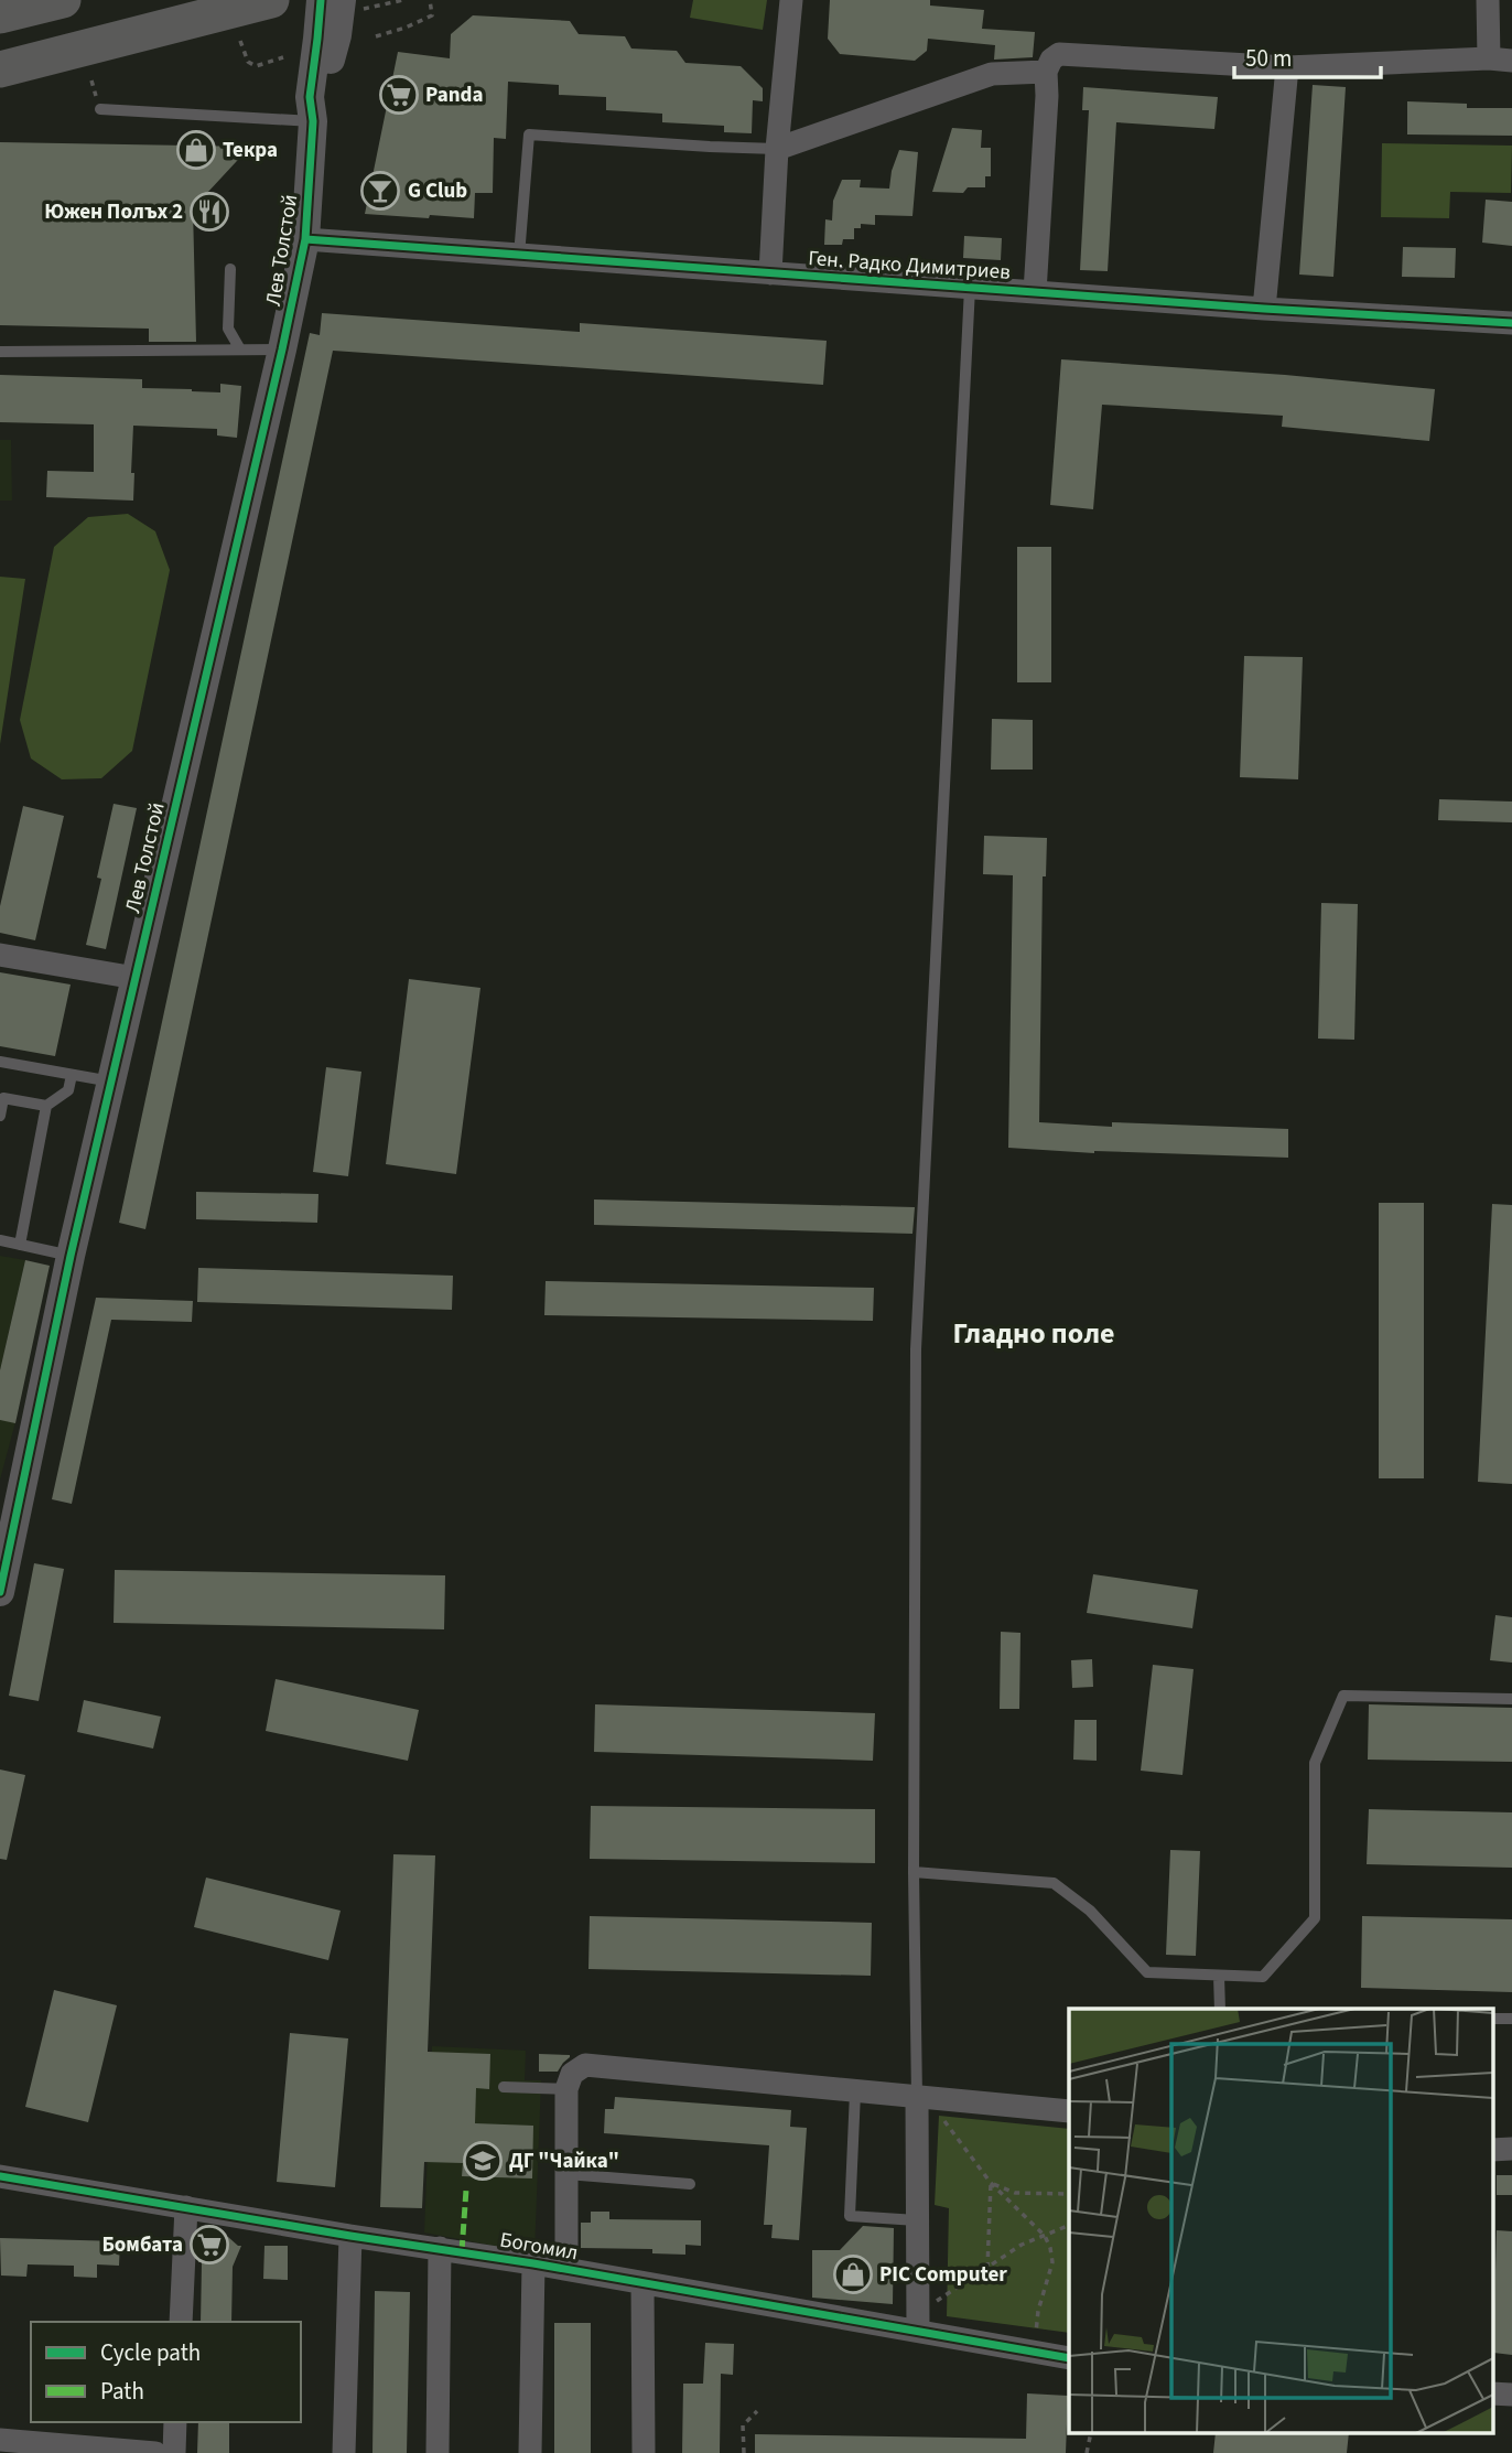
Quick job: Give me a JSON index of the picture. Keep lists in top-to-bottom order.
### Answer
{
  "streets": {
    "street": ["Лев Толстой", "Ген. Радко Димитриев", "Богомил"]
  },
  "crossings": [
    ["Лев Толстой", "Ген. Радко Димитриев"]
  ],
  "districts": ["Гладно поле"],
  "places": {
    "supermarket": ["Panda", "Бомбата"],
    "shop": ["Текра", "PIC Computer"],
    "bar": ["G Club"],
    "restaurant": ["Южен Полъх 2"],
    "school or university": ["ДГ \"Чайка\""]
  },
  "legend": ["Cycle path", "Path"],
  "scale_bar": "50 m"
}
